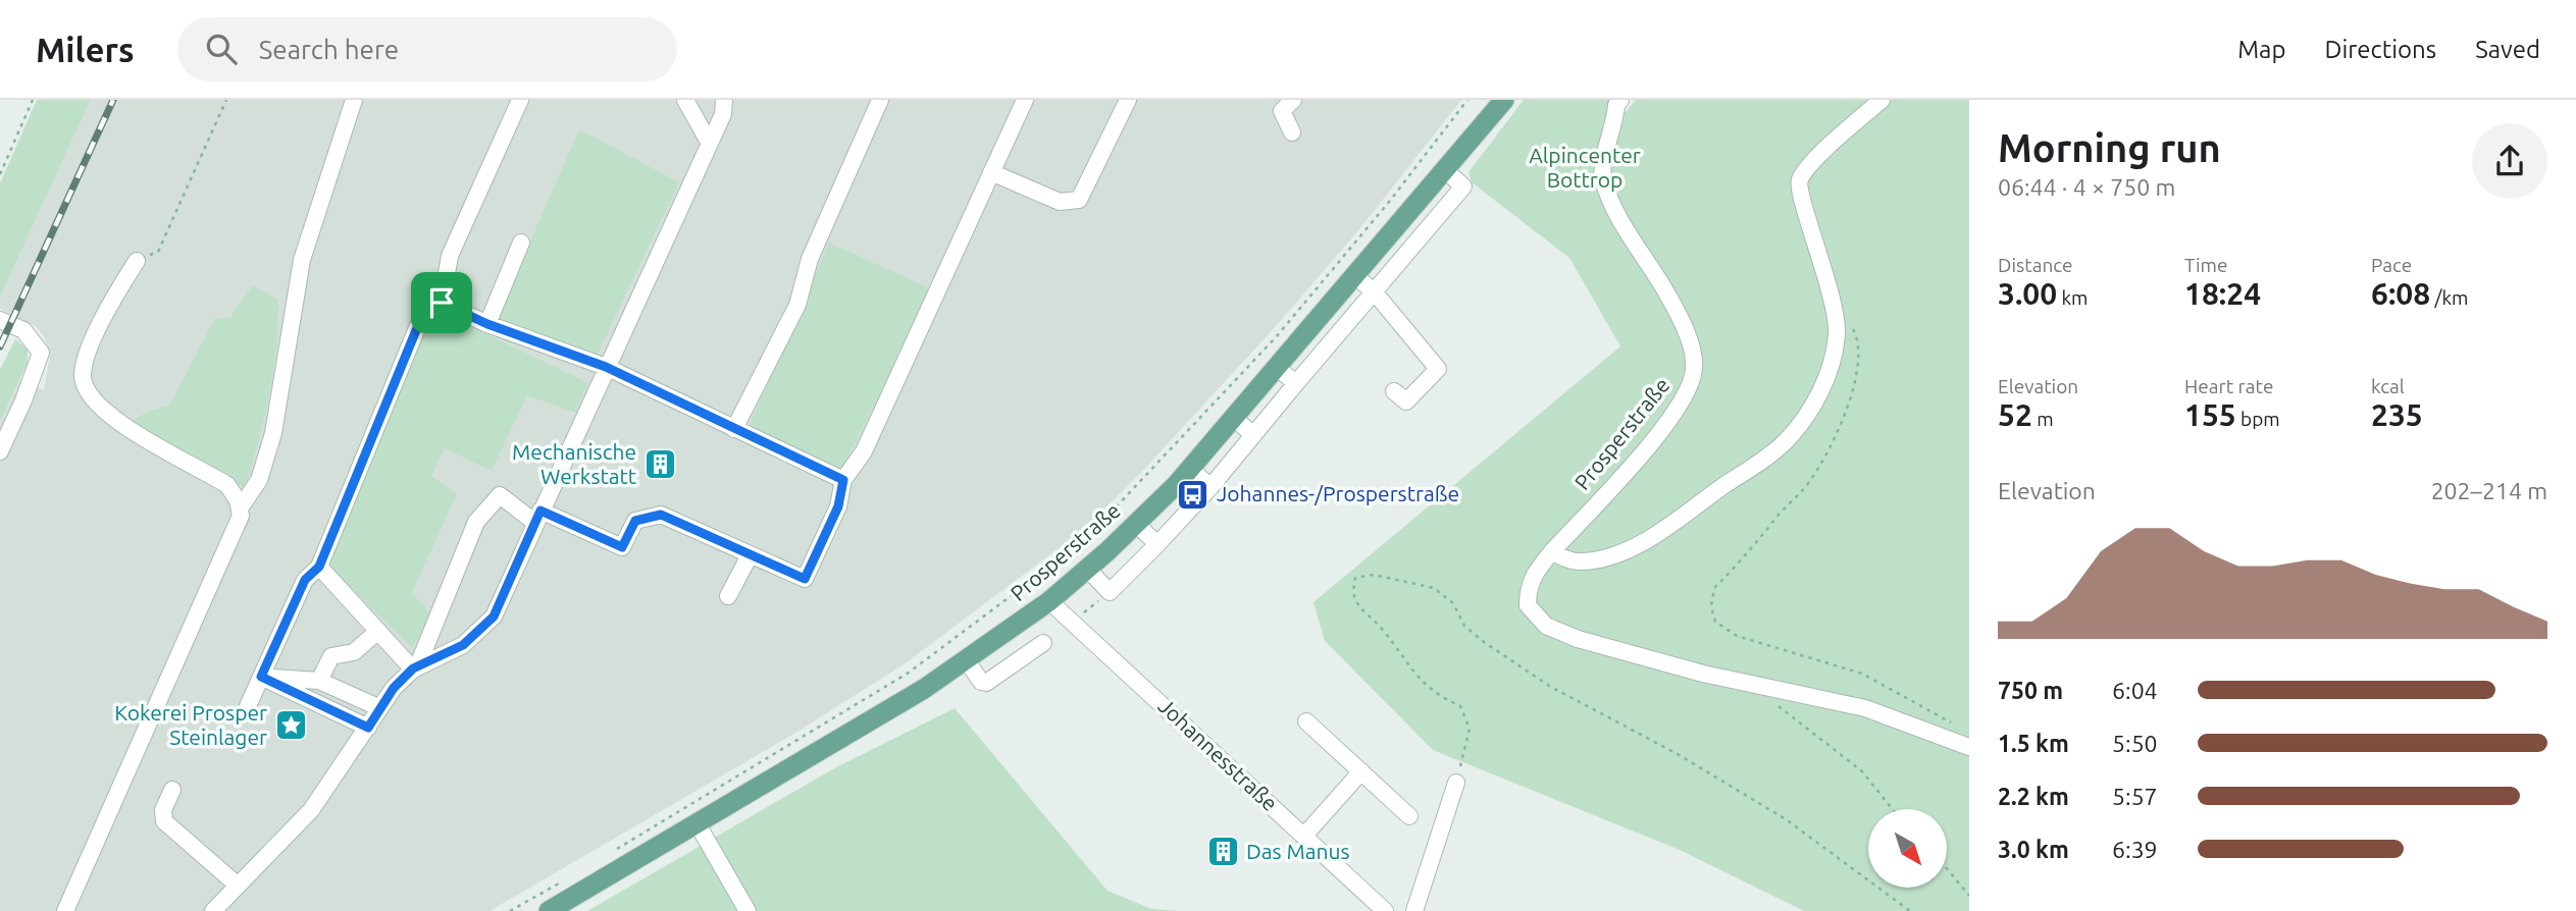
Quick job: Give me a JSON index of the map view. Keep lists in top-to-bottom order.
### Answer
{
  "streets": {
    "main road": ["Prosperstraße"],
    "street": ["Johannesstraße"]
  },
  "crossings": [
    ["Prosperstraße", "Johannesstraße"]
  ],
  "parks": ["Alpincenter Bottrop"],
  "places": {
    "building": ["Mechanische Werkstatt", "Das Manus"],
    "bus stop": ["Johannes-/Prosperstraße"],
    "place": ["Kokerei Prosper Steinlager"]
  },
  "north": "bottom right",
  "page": {
    "header": "Milers",
    "search": "Search here",
    "nav": ["Map", "Directions", "Saved"],
    "heading": ["Morning run", "06:44 · 4 × 750 m"],
    "stats": [
      ["Distance", "3.00 km"],
      ["Time", "18:24"],
      ["Pace", "6:08 /km"],
      ["Elevation", "52 m"],
      ["Heart rate", "155 bpm"],
      ["kcal", "235"]
    ],
    "chart": ["Elevation", "202–214 m"],
    "list": [
      {
        "name": "750 m",
        "note": "6:04"
      },
      {
        "name": "1.5 km",
        "note": "5:50"
      },
      {
        "name": "2.2 km",
        "note": "5:57"
      },
      {
        "name": "3.0 km",
        "note": "6:39"
      }
    ]
  }
}
